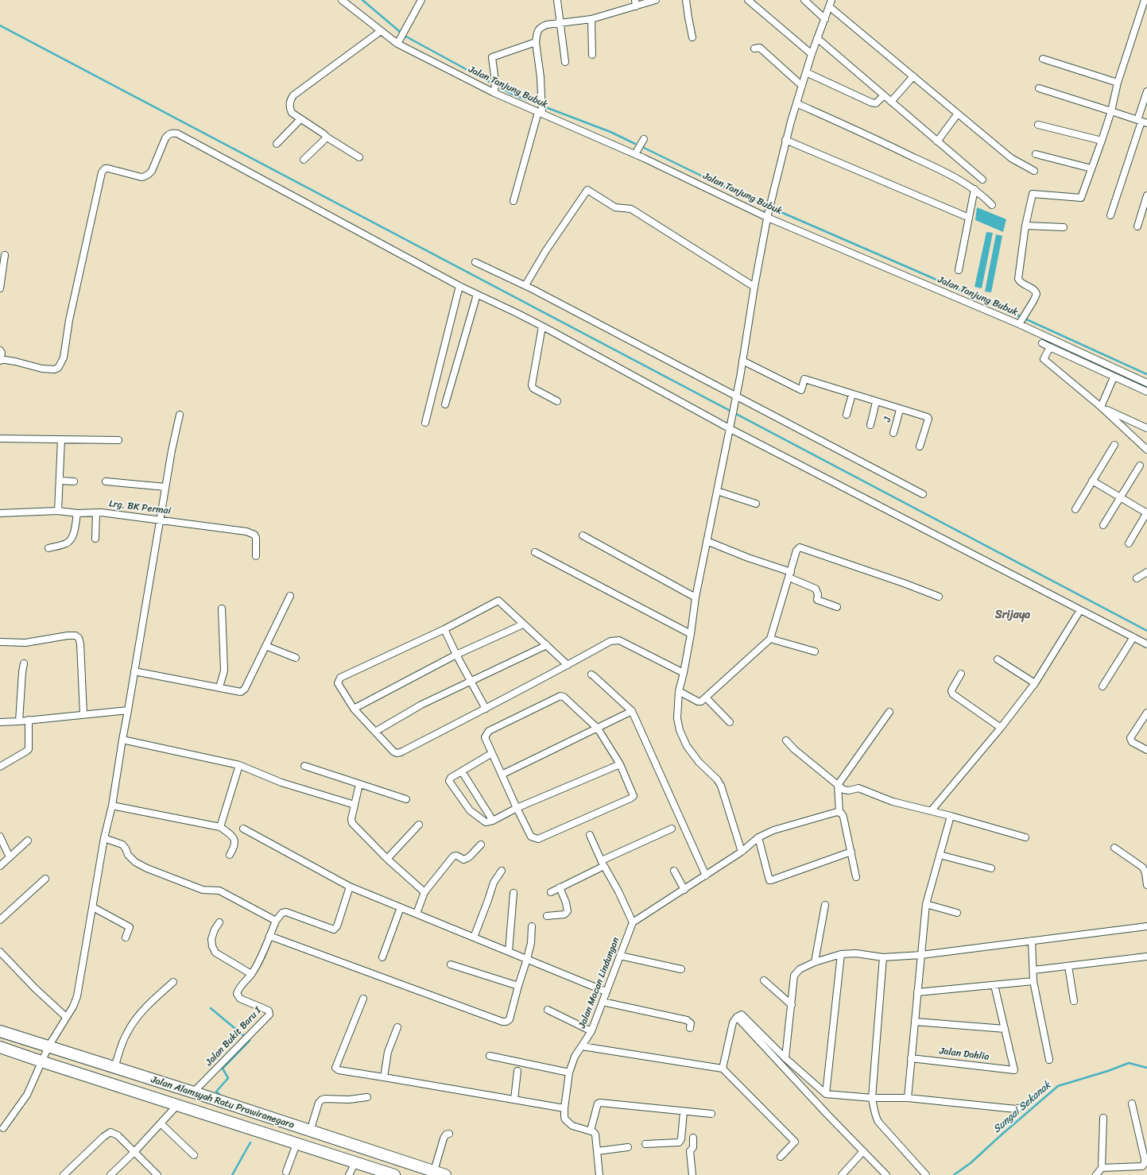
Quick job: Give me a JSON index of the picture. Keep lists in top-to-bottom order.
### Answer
{
  "streets": {
    "highway": ["Jalan Alamsyah Ratu Prawiranegara"],
    "street": [
      "Jalan Tanjung Bubuk",
      "J",
      "Lrg. BK Permai",
      "Jalan Macan Lindungan",
      "Jalan Bukit Baru I",
      "Jalan Dahlia"
    ]
  },
  "crossings": [
    ["Jalan Bukit Baru I", "Jalan Alamsyah Ratu Prawiranegara"]
  ],
  "districts": ["Srijaya"],
  "water": ["Sungai Sekanak"]
}
